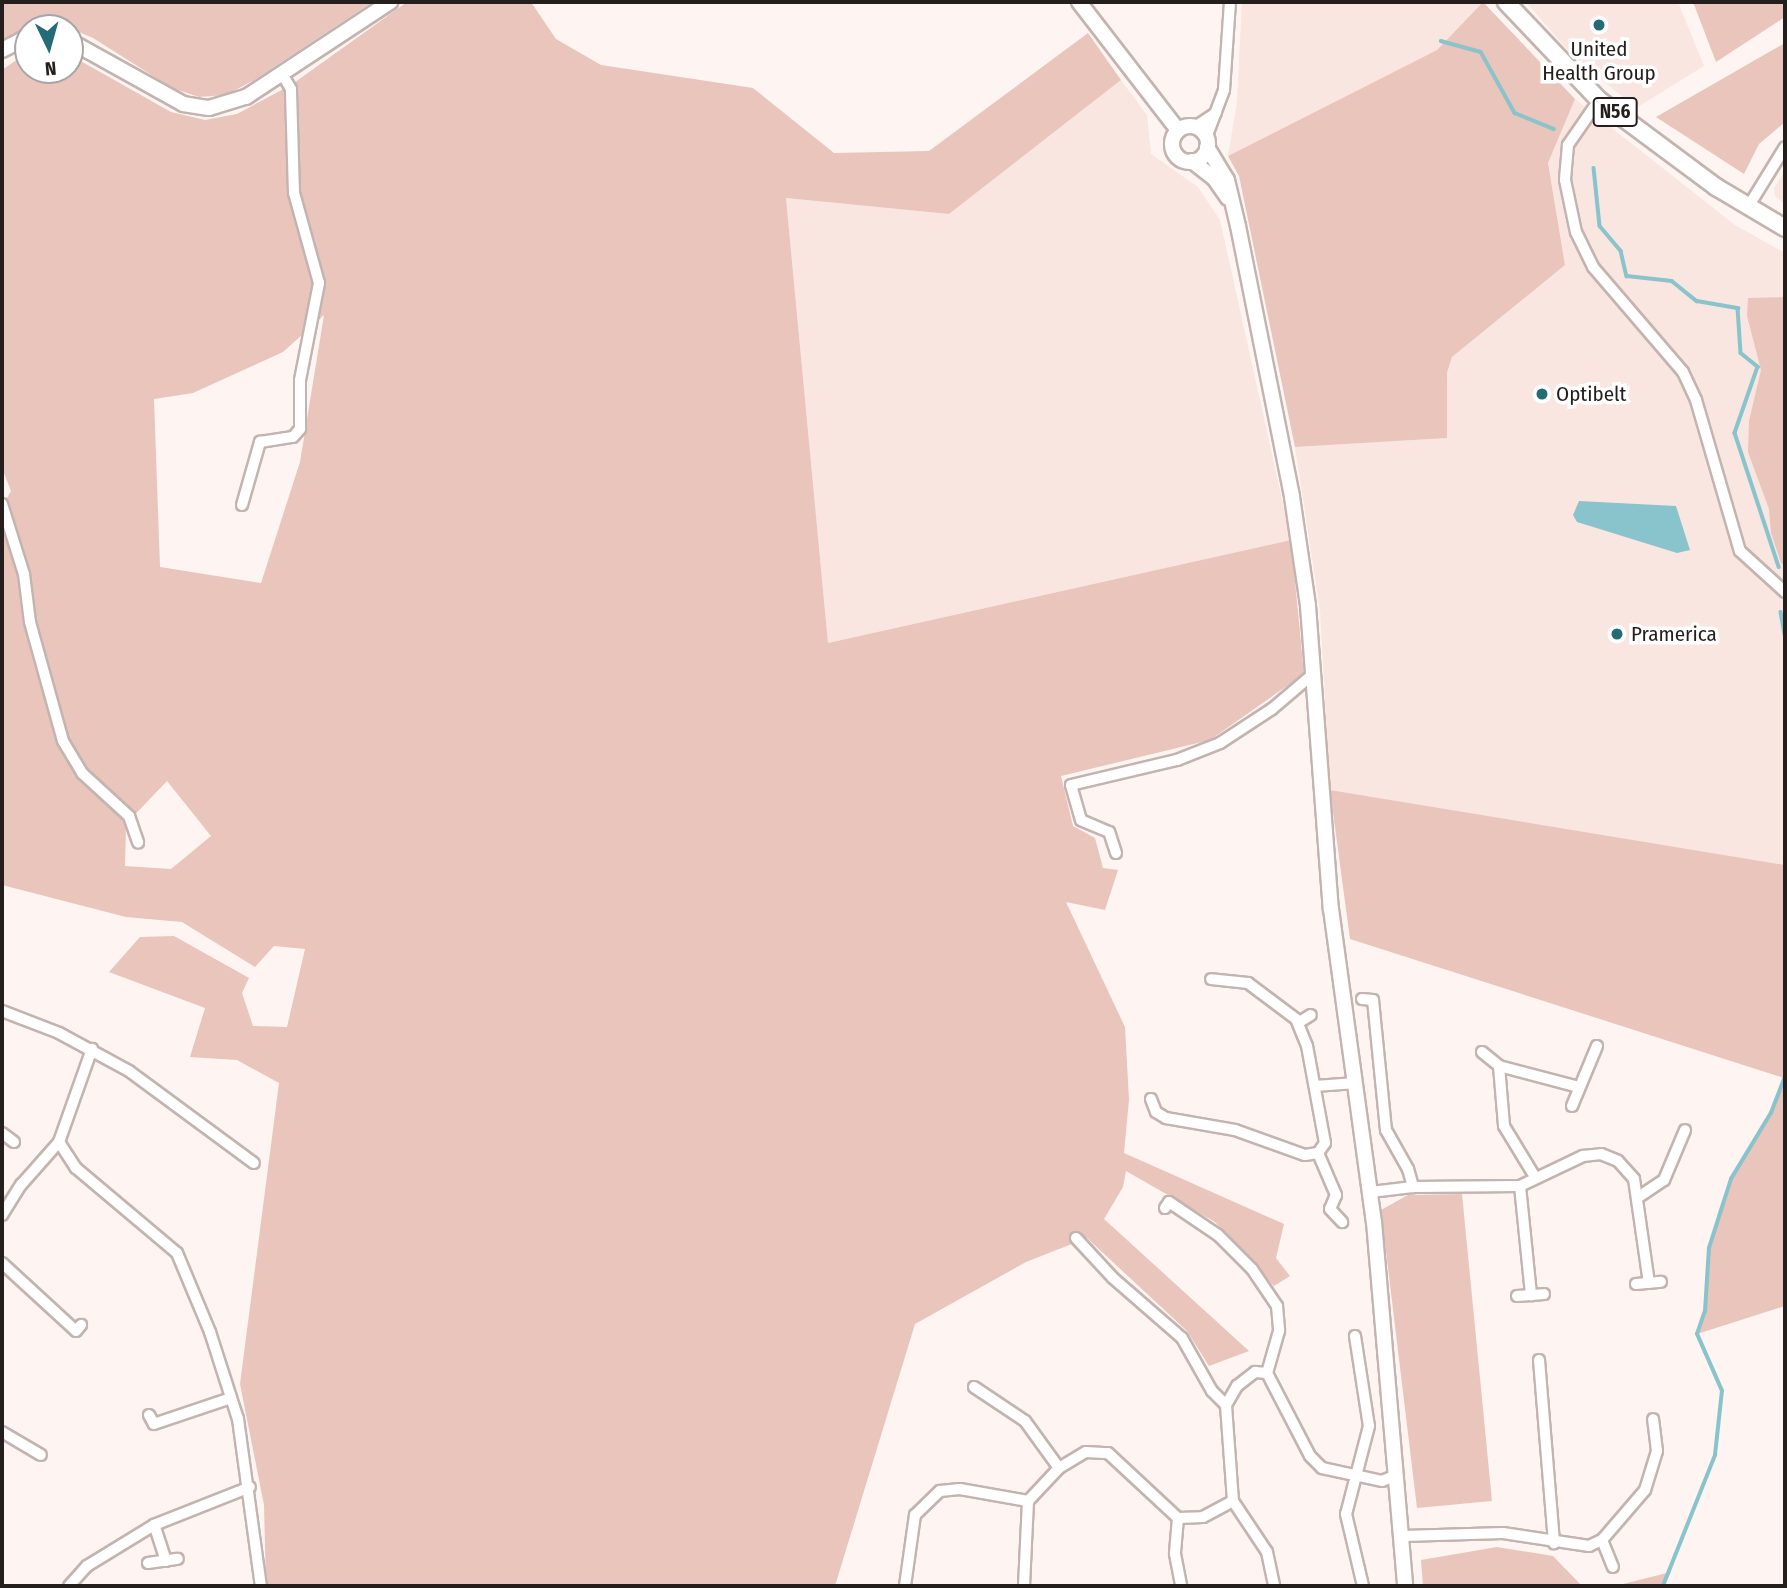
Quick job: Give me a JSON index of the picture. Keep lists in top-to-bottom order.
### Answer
{
  "streets": {
    "main road": ["N56"]
  },
  "places": ["United Health Group", "Optibelt", "Pramerica"],
  "north": "bottom"
}
